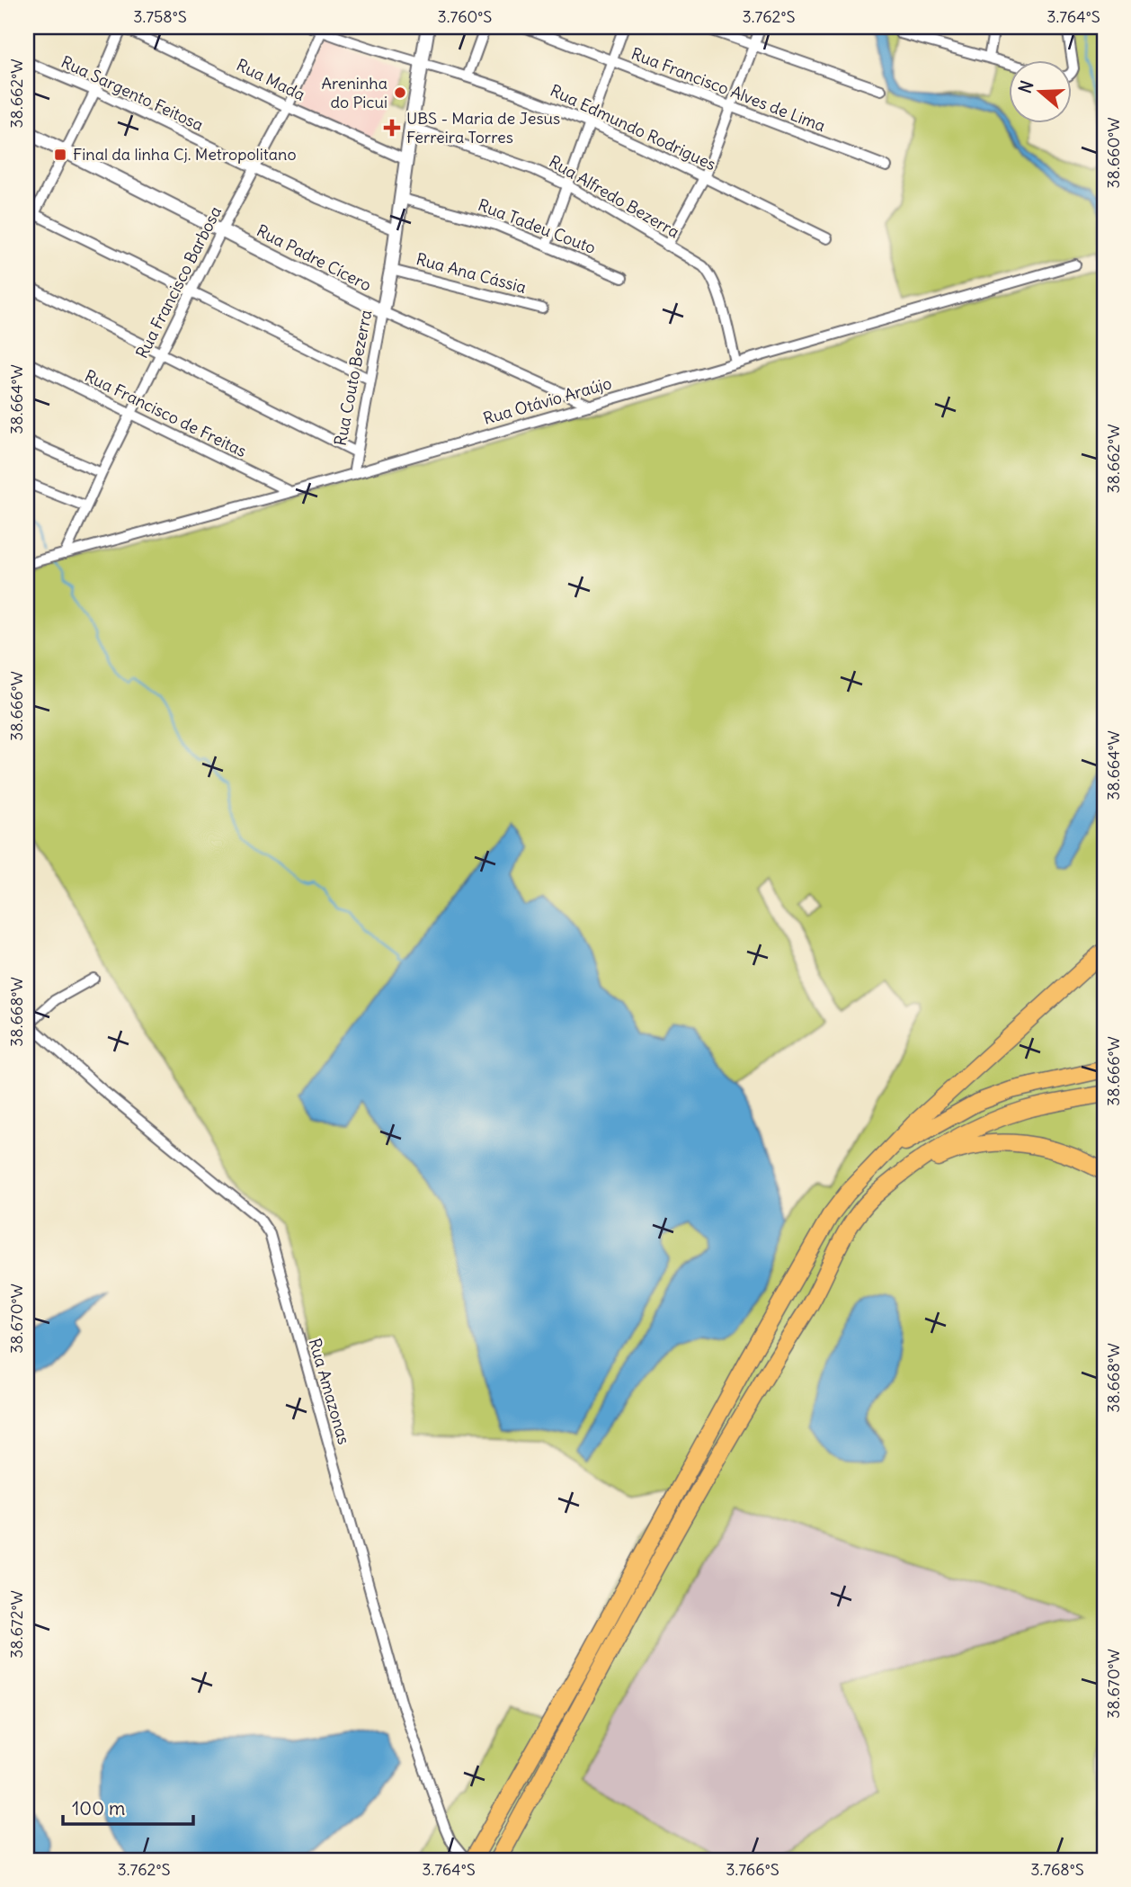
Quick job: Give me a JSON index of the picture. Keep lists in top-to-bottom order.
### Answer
{
  "streets": {
    "street": [
      "Rua Mada",
      "Rua Francisco Alves de Lima",
      "Rua Sargento Feitosa",
      "Rua Edmundo Rodrigues",
      "Rua Alfredo Bezerra",
      "Rua Tadeu Couto",
      "Rua Padre Cícero",
      "Rua Ana Cássia",
      "Rua Francisco Barbosa",
      "Rua Couto Bezerra",
      "Rua Otávio Araújo",
      "Rua Francisco de Freitas",
      "Rua Amazonas"
    ]
  },
  "crossings": [
    ["Rua Mada", "Rua Francisco Barbosa"],
    ["Rua Mada", "Rua Couto Bezerra"],
    ["Rua Sargento Feitosa", "Rua Francisco Barbosa"],
    ["Rua Sargento Feitosa", "Rua Couto Bezerra"],
    ["Rua Edmundo Rodrigues", "Rua Francisco Barbosa"],
    ["Rua Edmundo Rodrigues", "Rua Couto Bezerra"],
    ["Rua Alfredo Bezerra", "Rua Couto Bezerra"],
    ["Rua Alfredo Bezerra", "Rua Otávio Araújo"],
    ["Rua Tadeu Couto", "Rua Couto Bezerra"],
    ["Rua Padre Cícero", "Rua Francisco Barbosa"],
    ["Rua Padre Cícero", "Rua Couto Bezerra"],
    ["Rua Padre Cícero", "Rua Otávio Araújo"],
    ["Rua Ana Cássia", "Rua Couto Bezerra"],
    ["Rua Francisco Barbosa", "Rua Otávio Araújo"],
    ["Rua Francisco Barbosa", "Rua Francisco de Freitas"],
    ["Rua Couto Bezerra", "Rua Otávio Araújo"],
    ["Rua Otávio Araújo", "Rua Francisco de Freitas"]
  ],
  "places": {
    "other": ["Areninha do Picui"],
    "health": ["UBS - Maria de Jesus Ferreira Torres"],
    "transit": ["Final da linha Cj. Metropolitano"]
  },
  "scale_bar": "100 m",
  "north": "left",
  "coordinates": [
    "3.758°S",
    "3.760°S",
    "3.762°S",
    "3.764°S",
    "38.662°W",
    "38.660°W",
    "38.664°W",
    "38.666°W",
    "38.668°W",
    "38.670°W",
    "38.672°W",
    "3.766°S",
    "3.768°S"
  ]
}
